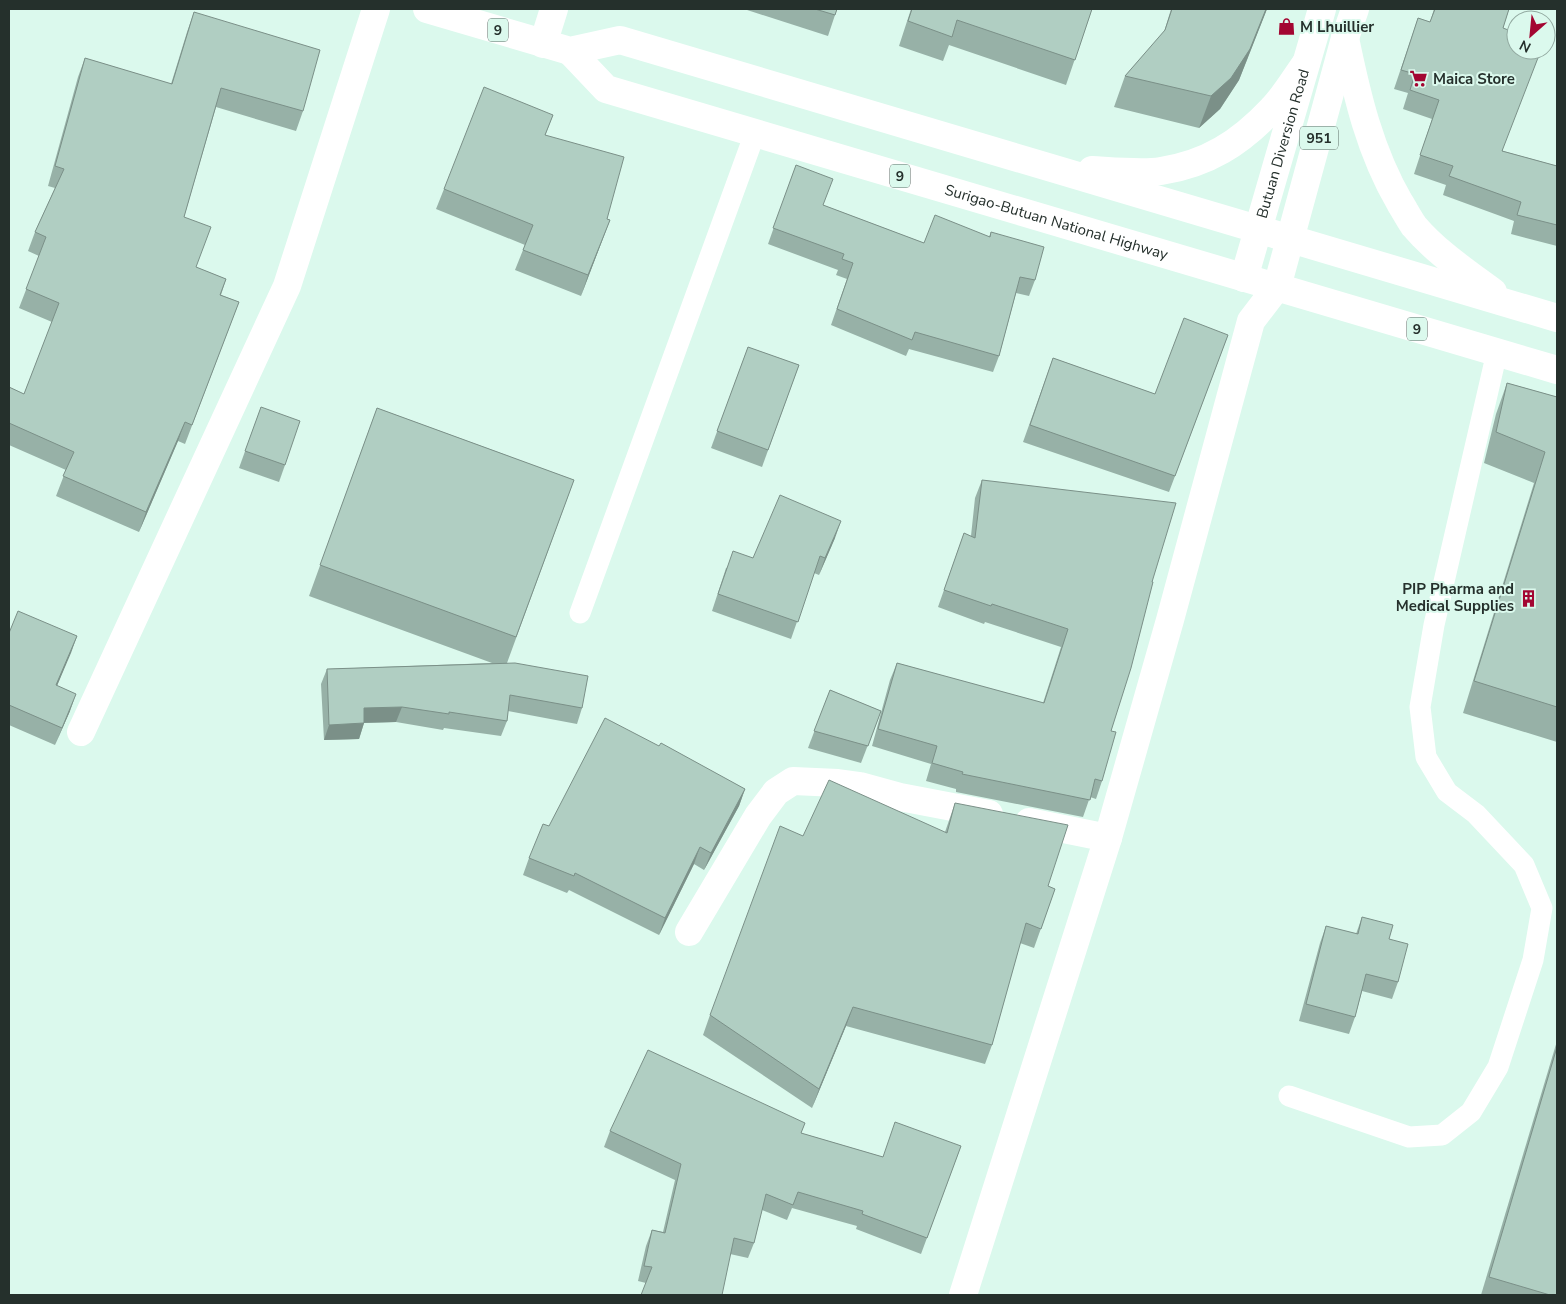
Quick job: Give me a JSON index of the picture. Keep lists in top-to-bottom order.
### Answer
{
  "streets": {
    "main road": [
      "9",
      "951",
      "Butuan Diversion Road",
      "Surigao-Butuan National Highway"
    ]
  },
  "crossings": [
    ["951", "Surigao-Butuan National Highway"],
    ["Butuan Diversion Road", "Surigao-Butuan National Highway"]
  ],
  "places": {
    "shop": ["M Lhuillier"],
    "supermarket": ["Maica Store"],
    "building": ["PIP Pharma and Medical Supplies"]
  },
  "north": "bottom left"
}
